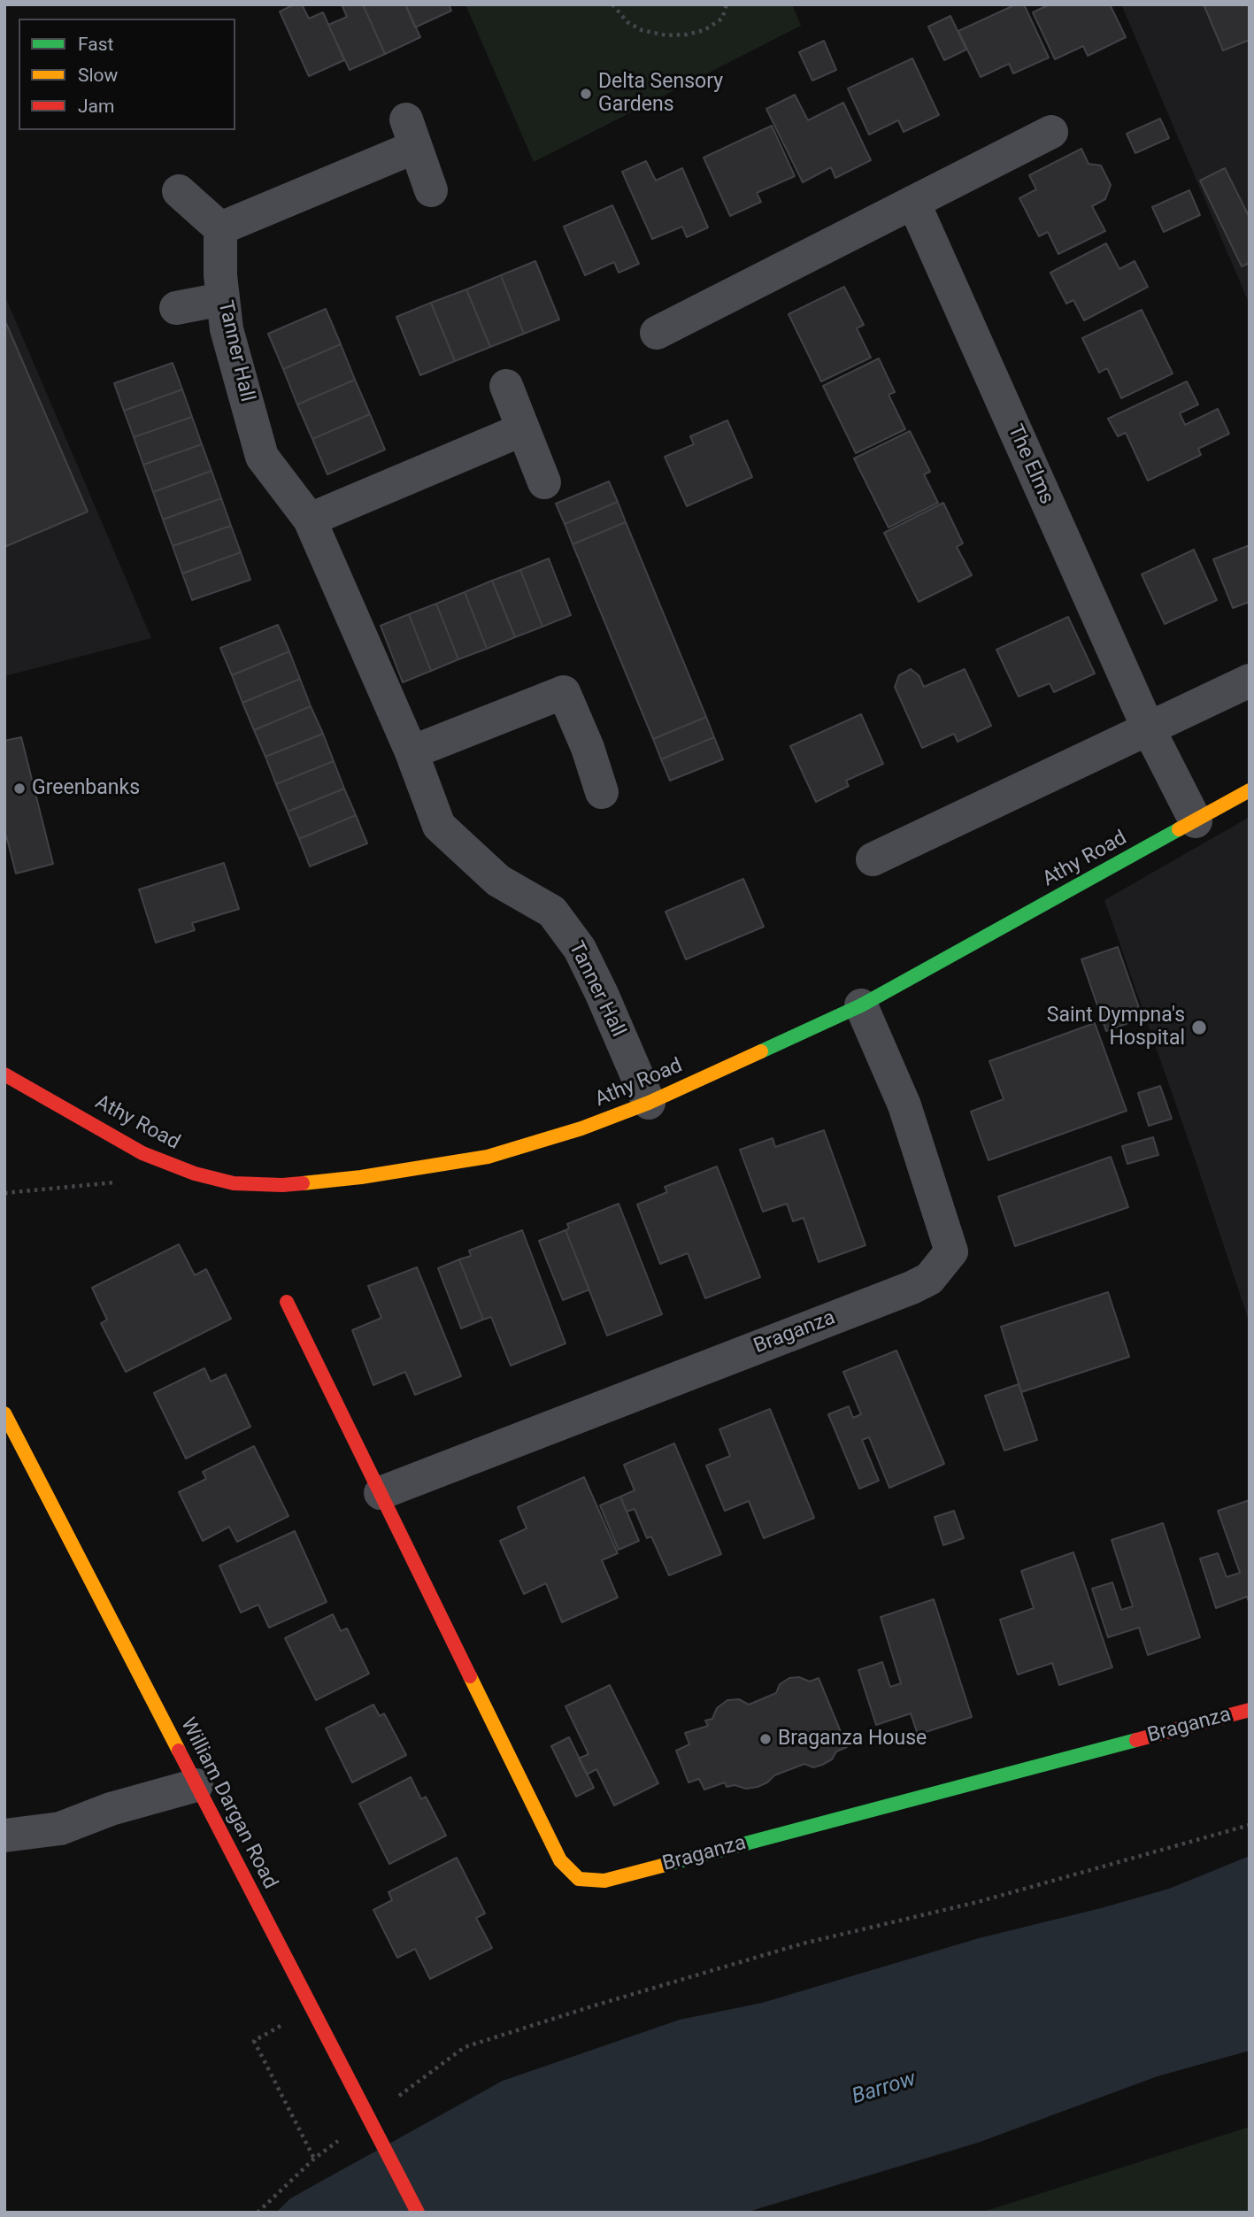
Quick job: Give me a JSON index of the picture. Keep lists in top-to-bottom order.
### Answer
{
  "streets": {
    "main road": ["Athy Road", "Braganza", "William Dargan Road"],
    "street": ["Tanner Hall", "The Elms"]
  },
  "crossings": [
    ["Tanner Hall", "Athy Road"],
    ["The Elms", "Athy Road"],
    ["Athy Road", "Braganza"]
  ],
  "water": ["Barrow"],
  "places": [
    "Delta Sensory Gardens",
    "Greenbanks",
    "Saint Dympna's Hospital",
    "Braganza House"
  ],
  "legend": ["Fast", "Slow", "Jam"]
}
